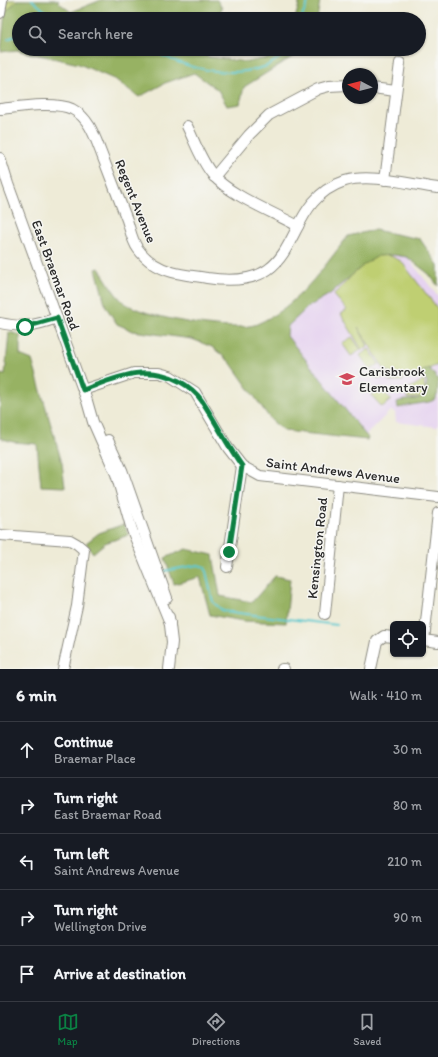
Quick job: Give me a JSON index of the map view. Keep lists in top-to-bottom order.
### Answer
{
  "streets": {
    "street": [
      "Regent Avenue",
      "East Braemar Road",
      "Saint Andrews Avenue",
      "Kensington Road"
    ]
  },
  "crossings": [
    ["East Braemar Road", "Saint Andrews Avenue"],
    ["Saint Andrews Avenue", "Kensington Road"]
  ],
  "places": {
    "school or university": ["Carisbrook Elementary"]
  },
  "north": "left",
  "page": {
    "search": "Search here",
    "heading": ["6 min", "Walk · 410 m"],
    "list": [
      ["Continue", "Braemar Place", "30 m"],
      ["Turn right", "East Braemar Road", "80 m"],
      ["Turn left", "Saint Andrews Avenue", "210 m"],
      ["Turn right", "Wellington Drive", "90 m"],
      "Arrive at destination"
    ],
    "nav": ["Map", "Directions", "Saved"]
  }
}
